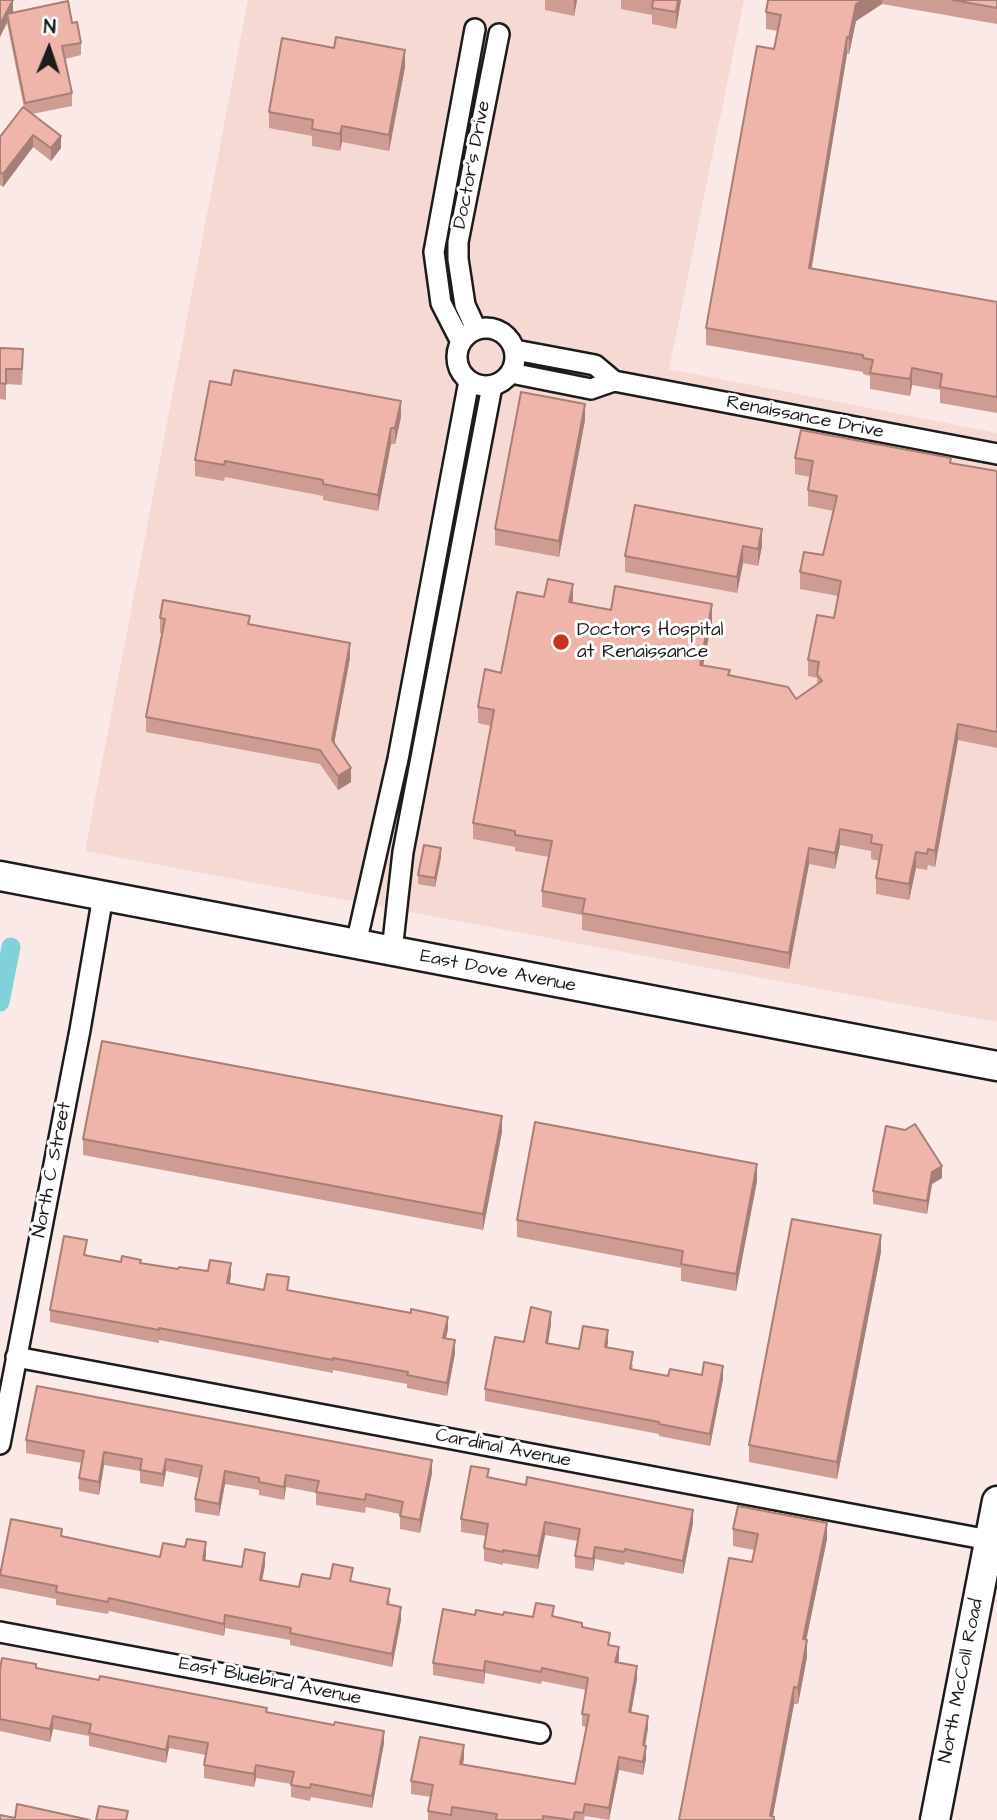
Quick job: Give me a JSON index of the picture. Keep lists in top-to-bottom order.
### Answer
{
  "streets": {
    "main road": ["East Dove Avenue", "North McColl Road"],
    "street": [
      "Doctor's Drive",
      "Renaissance Drive",
      "North C Street",
      "Cardinal Avenue",
      "East Bluebird Avenue"
    ]
  },
  "crossings": [
    ["Doctor's Drive", "Renaissance Drive"],
    ["Doctor's Drive", "East Dove Avenue"],
    ["East Dove Avenue", "North C Street"],
    ["North C Street", "Cardinal Avenue"],
    ["Cardinal Avenue", "North McColl Road"]
  ],
  "places": ["Doctors Hospital at Renaissance"],
  "north": "top"
}
